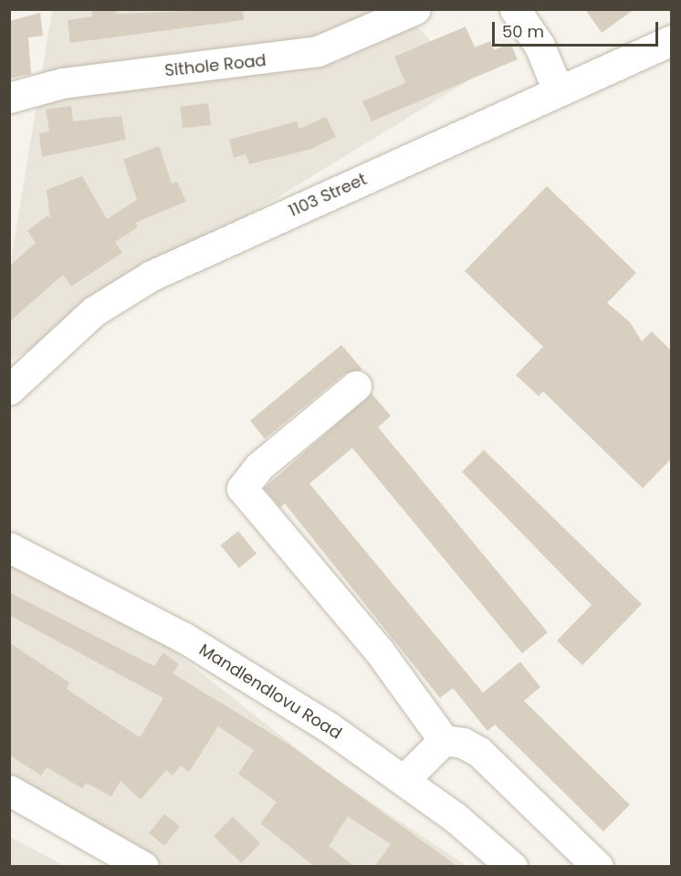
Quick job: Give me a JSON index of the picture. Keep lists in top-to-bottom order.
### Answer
{
  "streets": {
    "street": ["Sithole Road", "1103 Street", "Mandlendlovu Road"]
  },
  "scale_bar": "50 m"
}
